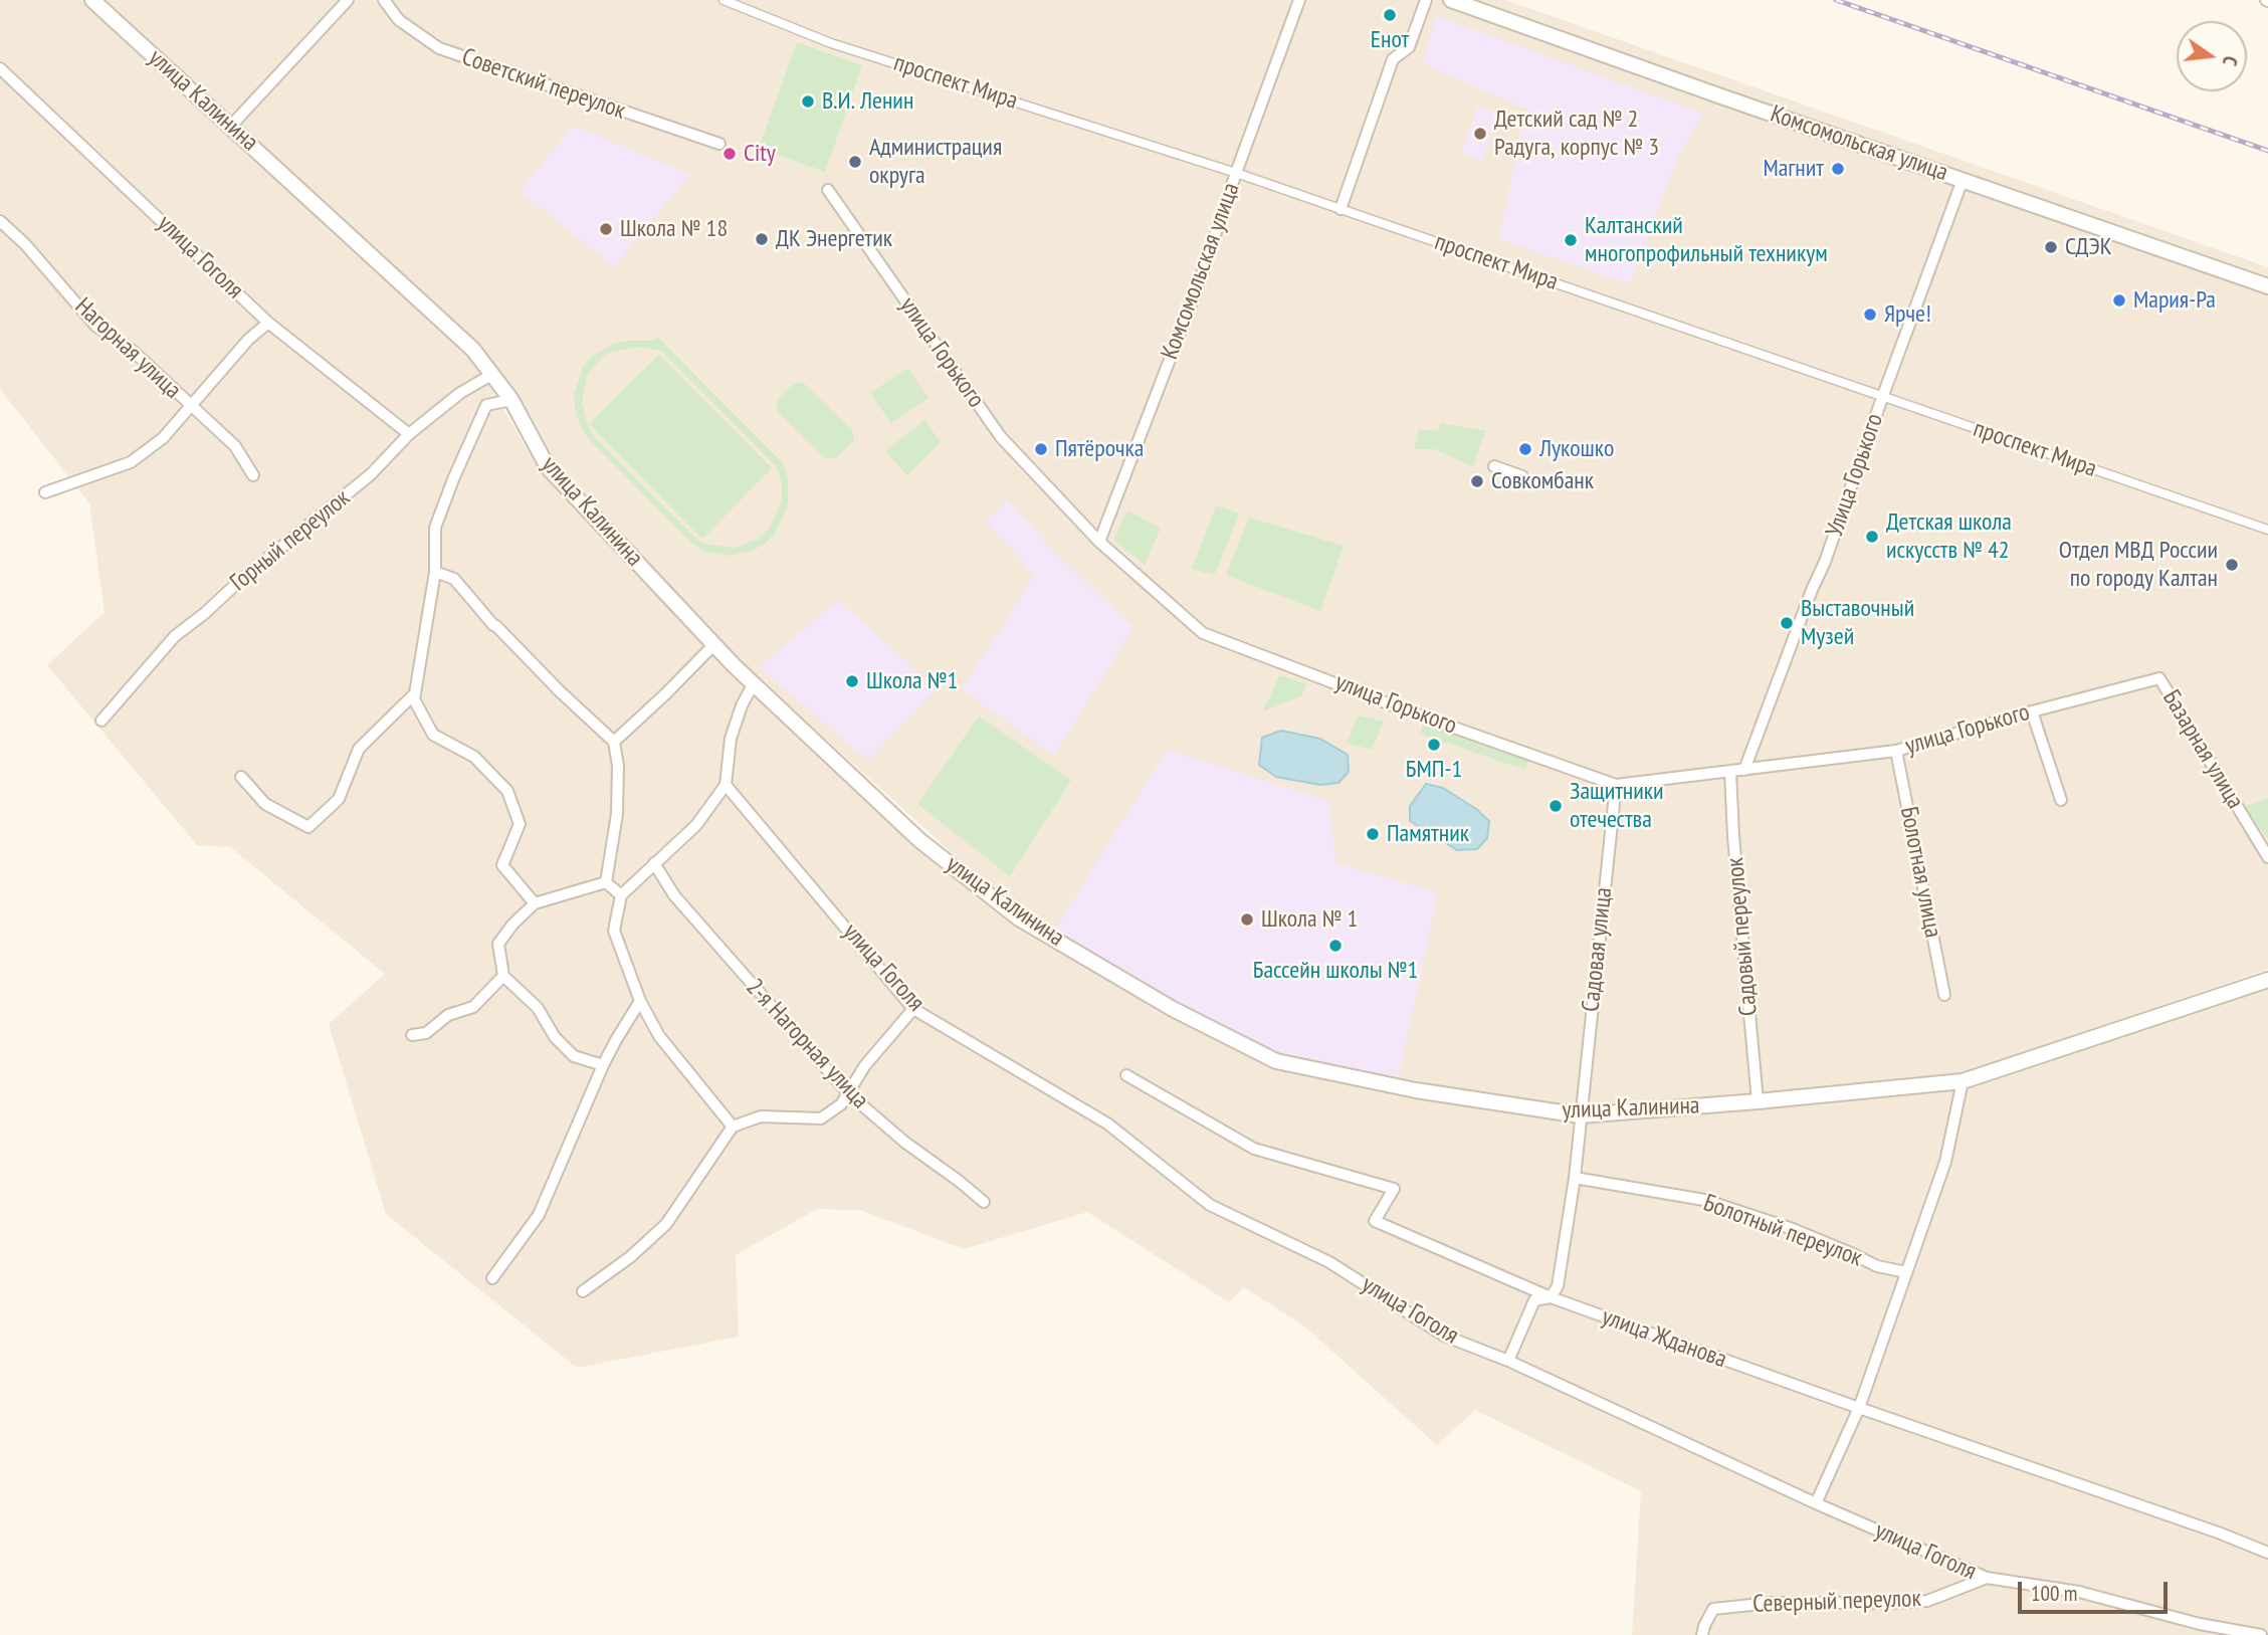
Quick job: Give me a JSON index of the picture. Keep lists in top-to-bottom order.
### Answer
{
  "streets": {
    "street": [
      "проспект Мира",
      "Советский переулок",
      "улица Калинина",
      "Комсомольская улица",
      "улица Гоголя",
      "Нагорная улица",
      "улица Горького",
      "Улица Горького",
      "Горный переулок",
      "Базарная улица",
      "Болотная улица",
      "Садовый переулок",
      "Садовая улица",
      "2-я Нагорная улица",
      "Болотный переулок",
      "улица Жданова",
      "Северный переулок"
    ]
  },
  "crossings": [
    ["проспект Мира", "Комсомольская улица"],
    ["проспект Мира", "Улица Горького"],
    ["улица Калинина", "Горный переулок"],
    ["улица Калинина", "Садовый переулок"],
    ["улица Калинина", "Садовая улица"],
    ["Комсомольская улица", "улица Горького"],
    ["Комсомольская улица", "Улица Горького"],
    ["улица Гоголя", "Горный переулок"],
    ["улица Гоголя", "Северный переулок"],
    ["улица Горького", "Улица Горького"],
    ["улица Горького", "Базарная улица"],
    ["улица Горького", "Болотная улица"],
    ["улица Горького", "Садовый переулок"],
    ["улица Горького", "Садовая улица"],
    ["Садовая улица", "Болотный переулок"],
    ["Садовая улица", "улица Жданова"]
  ],
  "places": [
    "Енот",
    "В.И. Ленин",
    "Детский сад № 2 Радуга, корпус № 3",
    "City",
    "Администрация округа",
    "Магнит",
    "Школа № 18",
    "ДК Энергетик",
    "Калтанский многопрофильный техникум",
    "СДЭК",
    "Мария-Ра",
    "Ярче!",
    "Пятёрочка",
    "Лукошко",
    "Совкомбанк",
    "Детская школа искусств № 42",
    "Отдел МВД России по городу Калтан",
    "Выставочный Музей",
    "Школа №1",
    "БМП-1",
    "Защитники отечества",
    "Памятник",
    "Школа № 1",
    "Бассейн школы №1"
  ],
  "scale_bar": "100 m",
  "north": "right"
}
